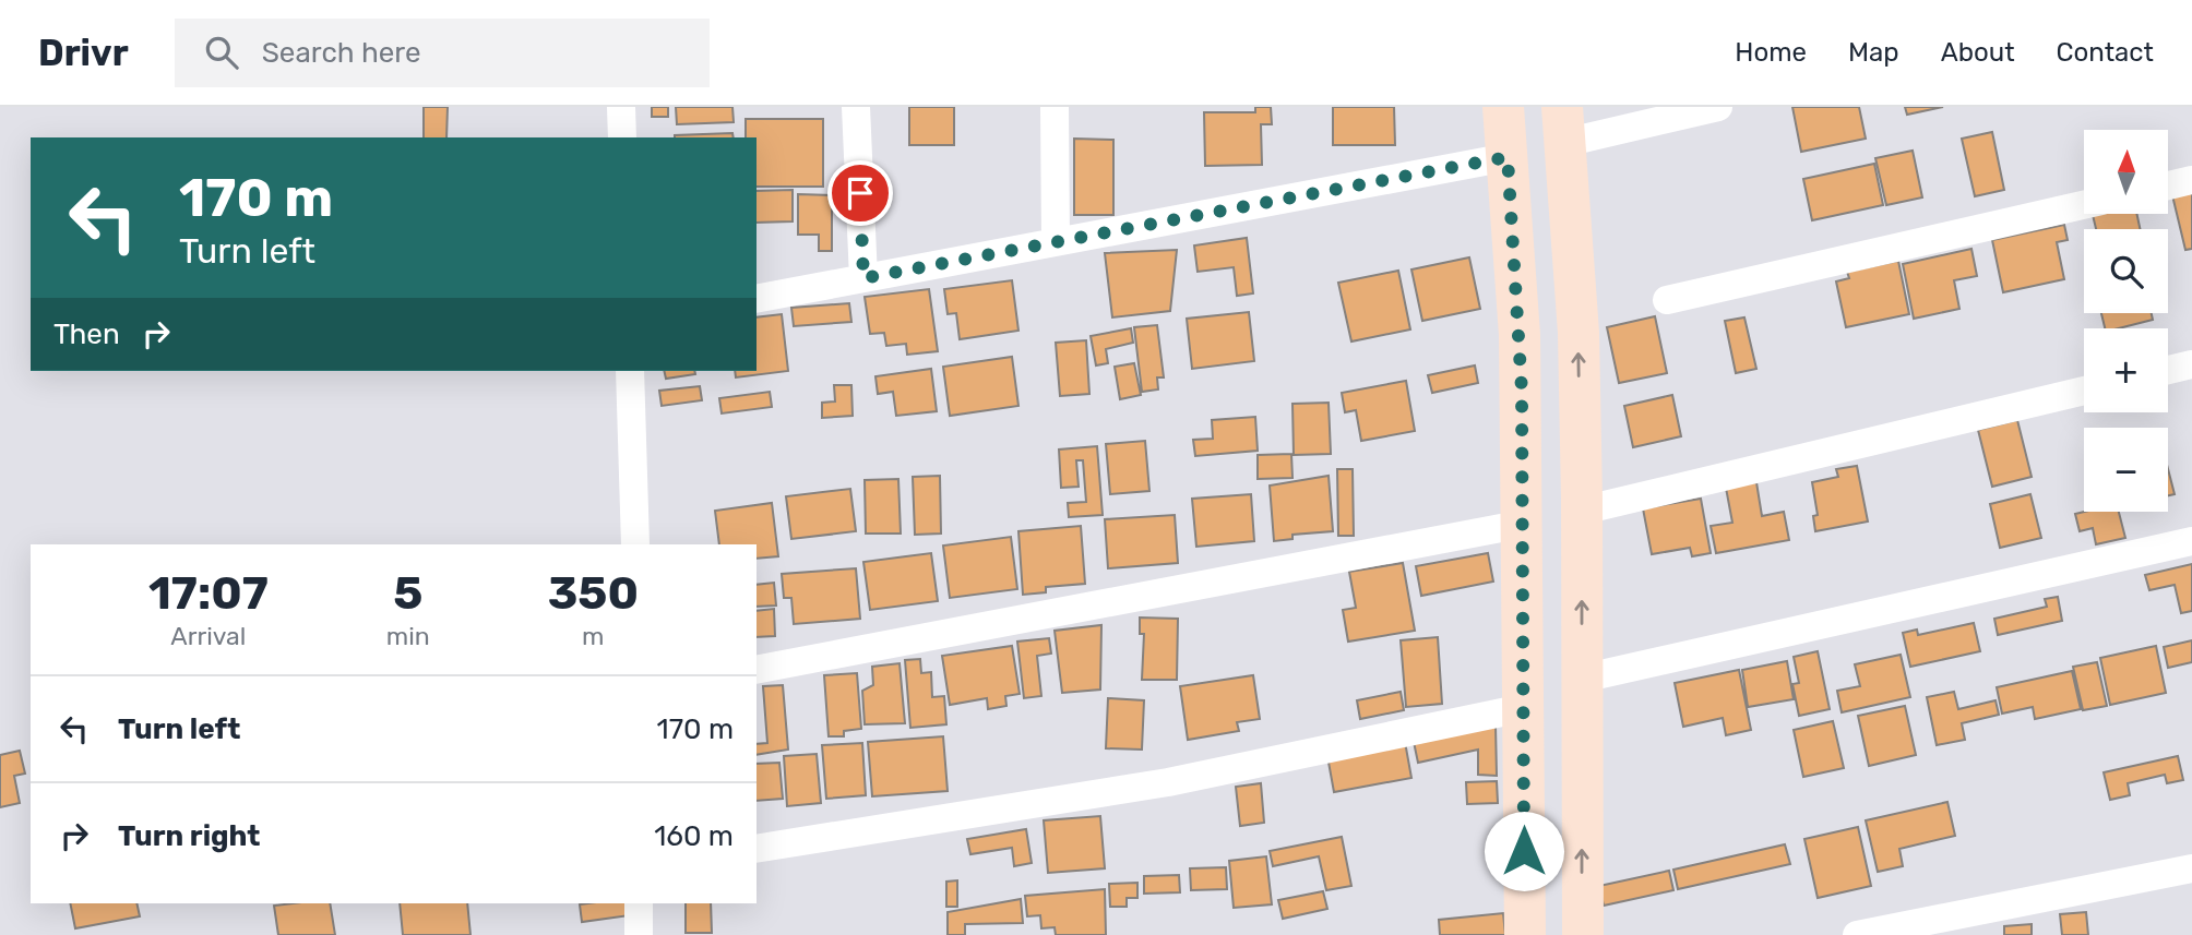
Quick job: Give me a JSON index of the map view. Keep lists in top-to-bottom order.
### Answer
{
  "north": "top",
  "page": {
    "header": "Drivr",
    "search": "Search here",
    "nav": [
      "Home",
      "Map",
      "About",
      "Contact"
    ],
    "map_buttons": ["+", "−"],
    "turn": ["170 m", "Turn left"],
    "then": "Then",
    "eta": [
      "17:07",
      "Arrival",
      "5",
      "min",
      "350",
      "m"
    ],
    "list": [
      {
        "name": "Turn left",
        "value": "170 m"
      },
      {
        "name": "Turn right",
        "value": "160 m"
      }
    ]
  }
}
